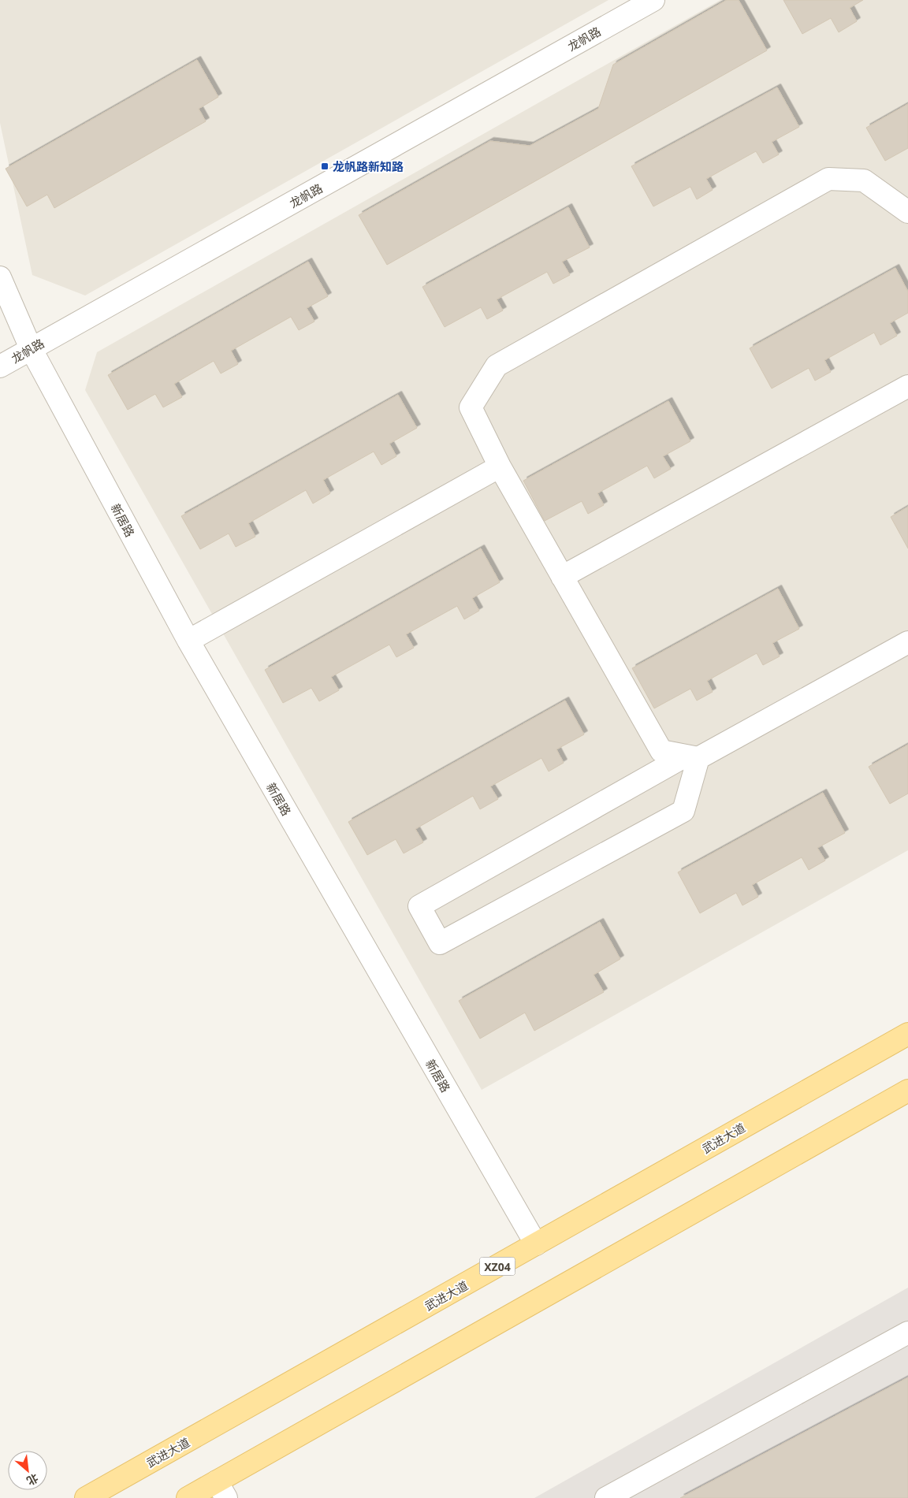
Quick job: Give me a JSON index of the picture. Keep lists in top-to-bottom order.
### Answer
{
  "streets": {
    "main road": ["武进大道", "XZ04"],
    "street": ["龙帆路", "新居路"]
  },
  "crossings": [
    ["龙帆路", "新居路"],
    ["新居路", "武进大道"]
  ],
  "places": {
    "transit": ["龙帆路新知路"]
  },
  "north": "bottom right"
}
